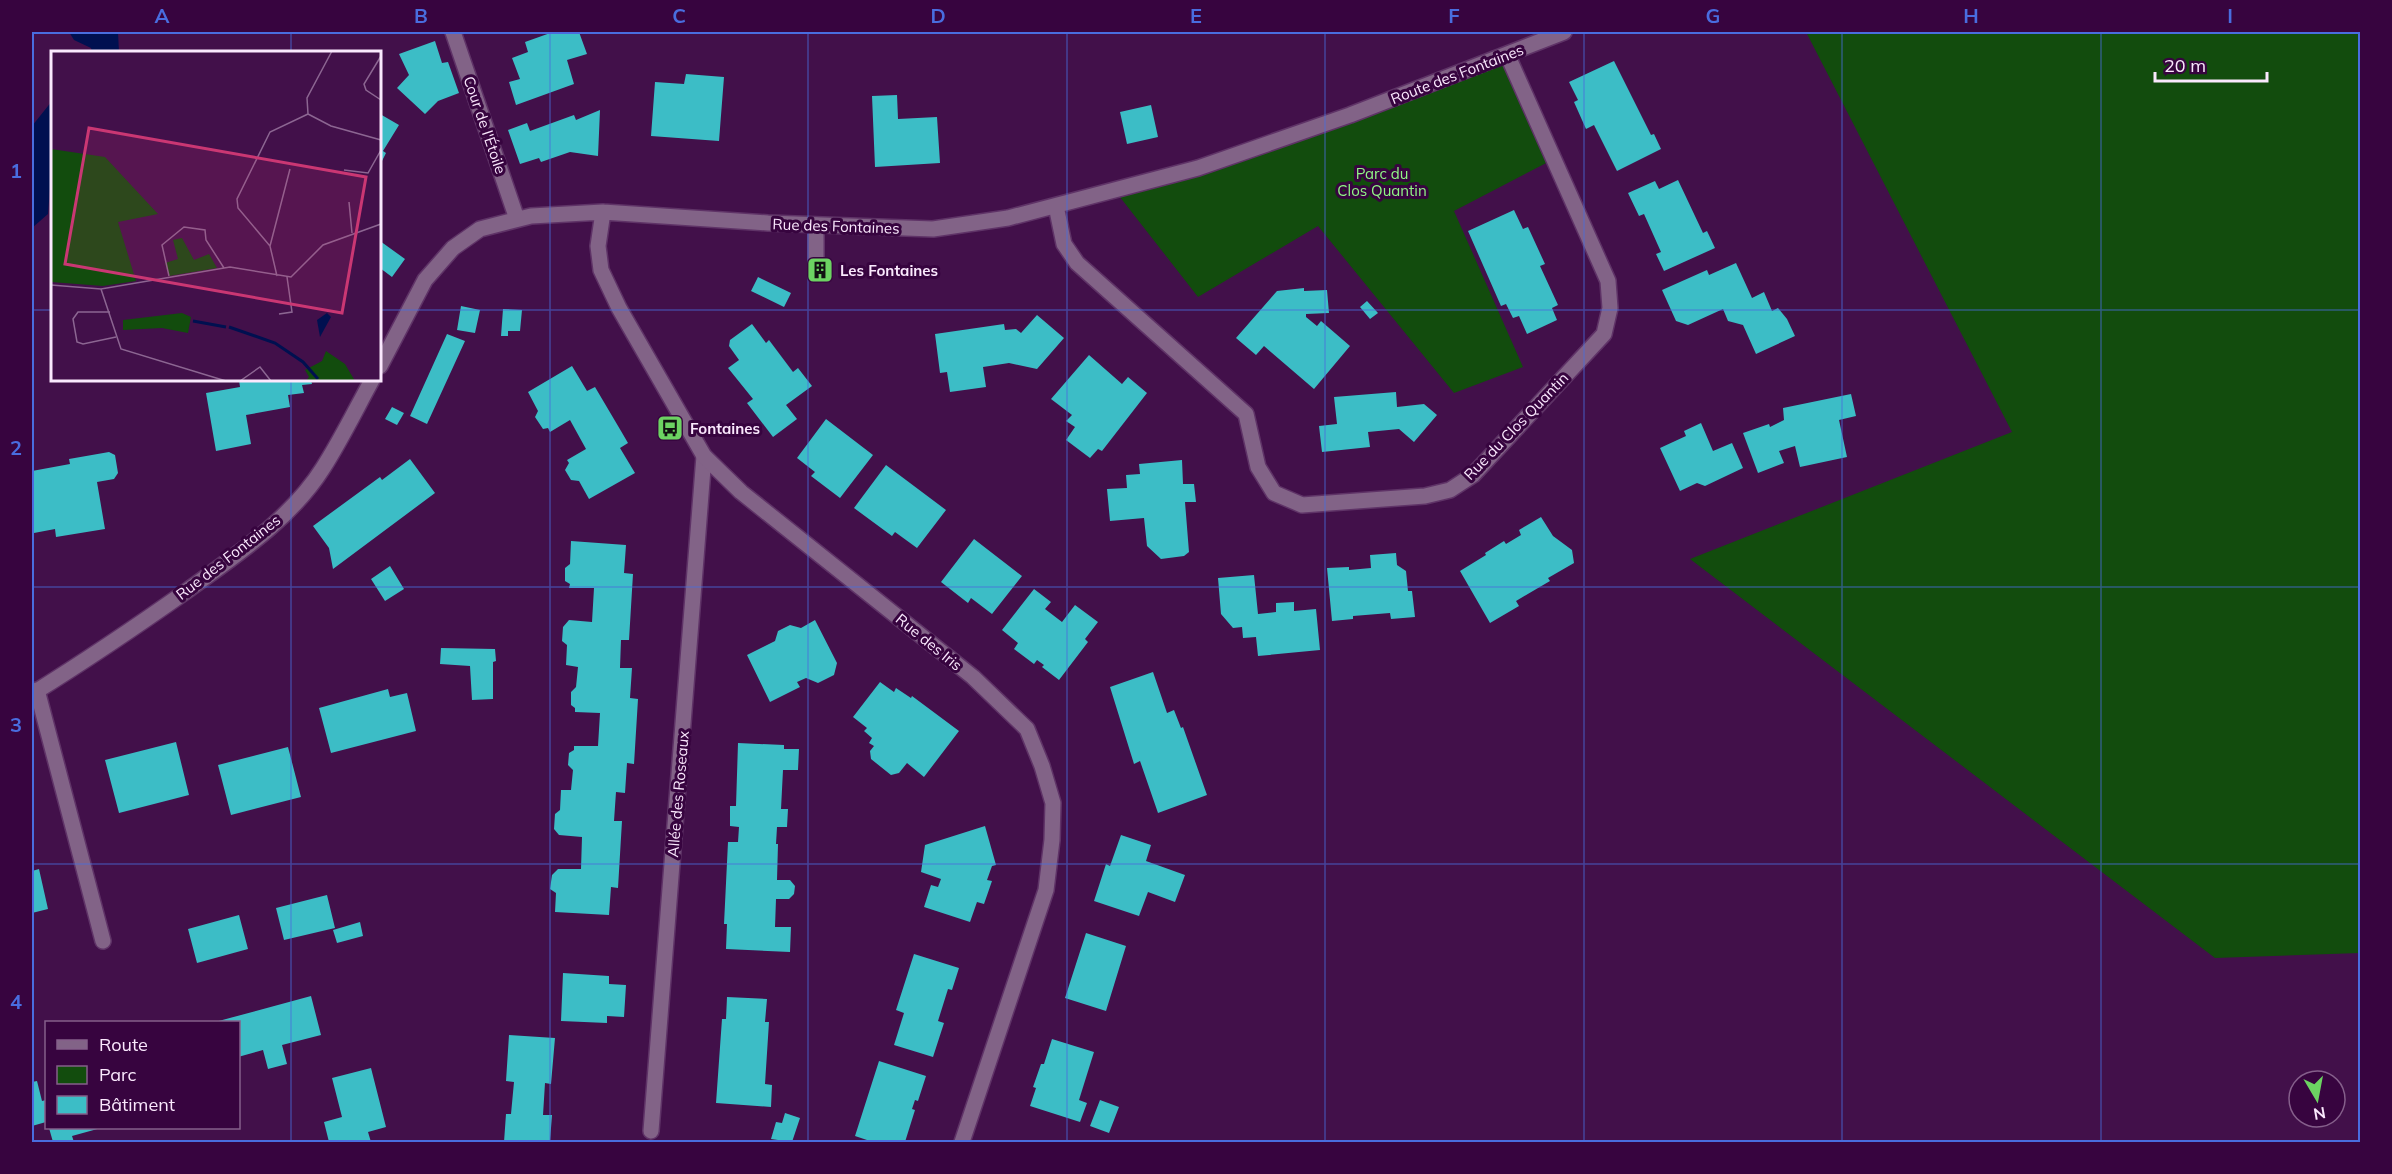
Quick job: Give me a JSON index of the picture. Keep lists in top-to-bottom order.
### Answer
{
  "streets": {
    "street": [
      "Route des Fontaines",
      "Cour de l'Étoile",
      "Rue des Fontaines",
      "Rue du Clos Quantin",
      "Rue des Iris",
      "Allée des Roseaux"
    ]
  },
  "crossings": [
    ["Route des Fontaines", "Rue des Fontaines"],
    ["Route des Fontaines", "Rue du Clos Quantin"],
    ["Cour de l'Étoile", "Rue des Fontaines"],
    ["Rue des Fontaines", "Rue du Clos Quantin"],
    ["Rue des Fontaines", "Rue des Iris"],
    ["Rue des Iris", "Allée des Roseaux"]
  ],
  "parks": ["Parc du Clos Quantin"],
  "places": {
    "building": ["Les Fontaines"],
    "bus stop": ["Fontaines"]
  },
  "legend": ["Route", "Parc", "Bâtiment"],
  "scale_bar": "20 m",
  "north": "bottom",
  "grid": {
    "columns": [
      "A",
      "B",
      "C",
      "D",
      "E",
      "F",
      "G",
      "H",
      "I"
    ],
    "rows": [
      "1",
      "2",
      "3",
      "4"
    ]
  }
}
